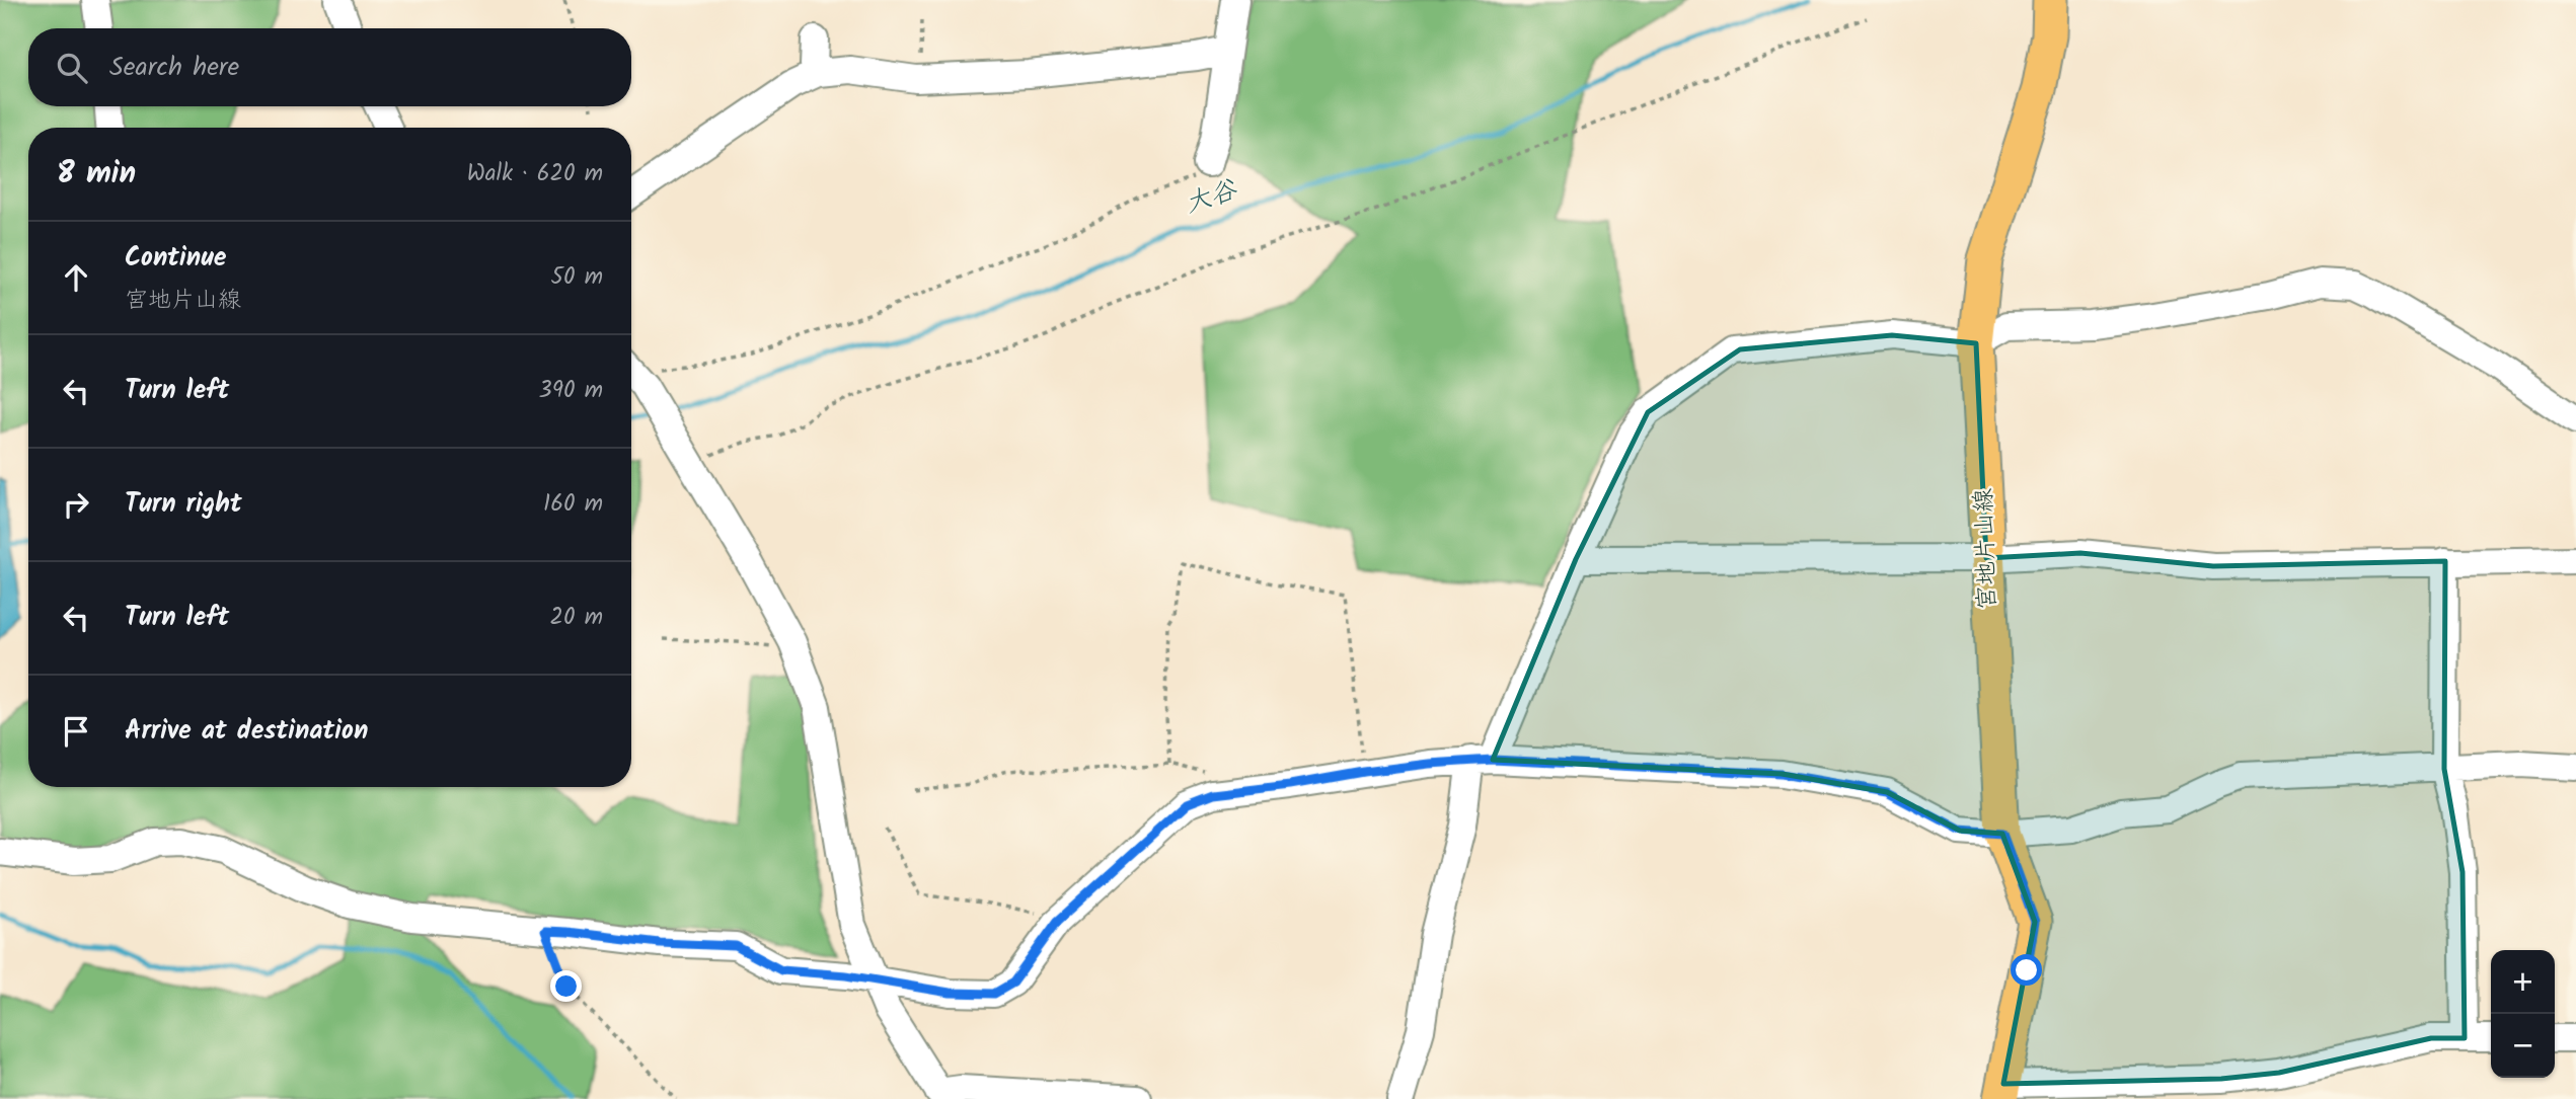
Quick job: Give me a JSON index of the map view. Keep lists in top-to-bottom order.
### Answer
{
  "streets": {
    "main road": ["宮地片山線"]
  },
  "water": ["大谷"],
  "page": {
    "search": "Search here",
    "heading": ["8 min", "Walk · 620 m"],
    "list": [
      ["Continue", "宮地片山線", "50 m"],
      ["Turn left", "390 m"],
      ["Turn right", "160 m"],
      ["Turn left", "20 m"],
      "Arrive at destination"
    ],
    "map_buttons": ["+", "−"]
  }
}
